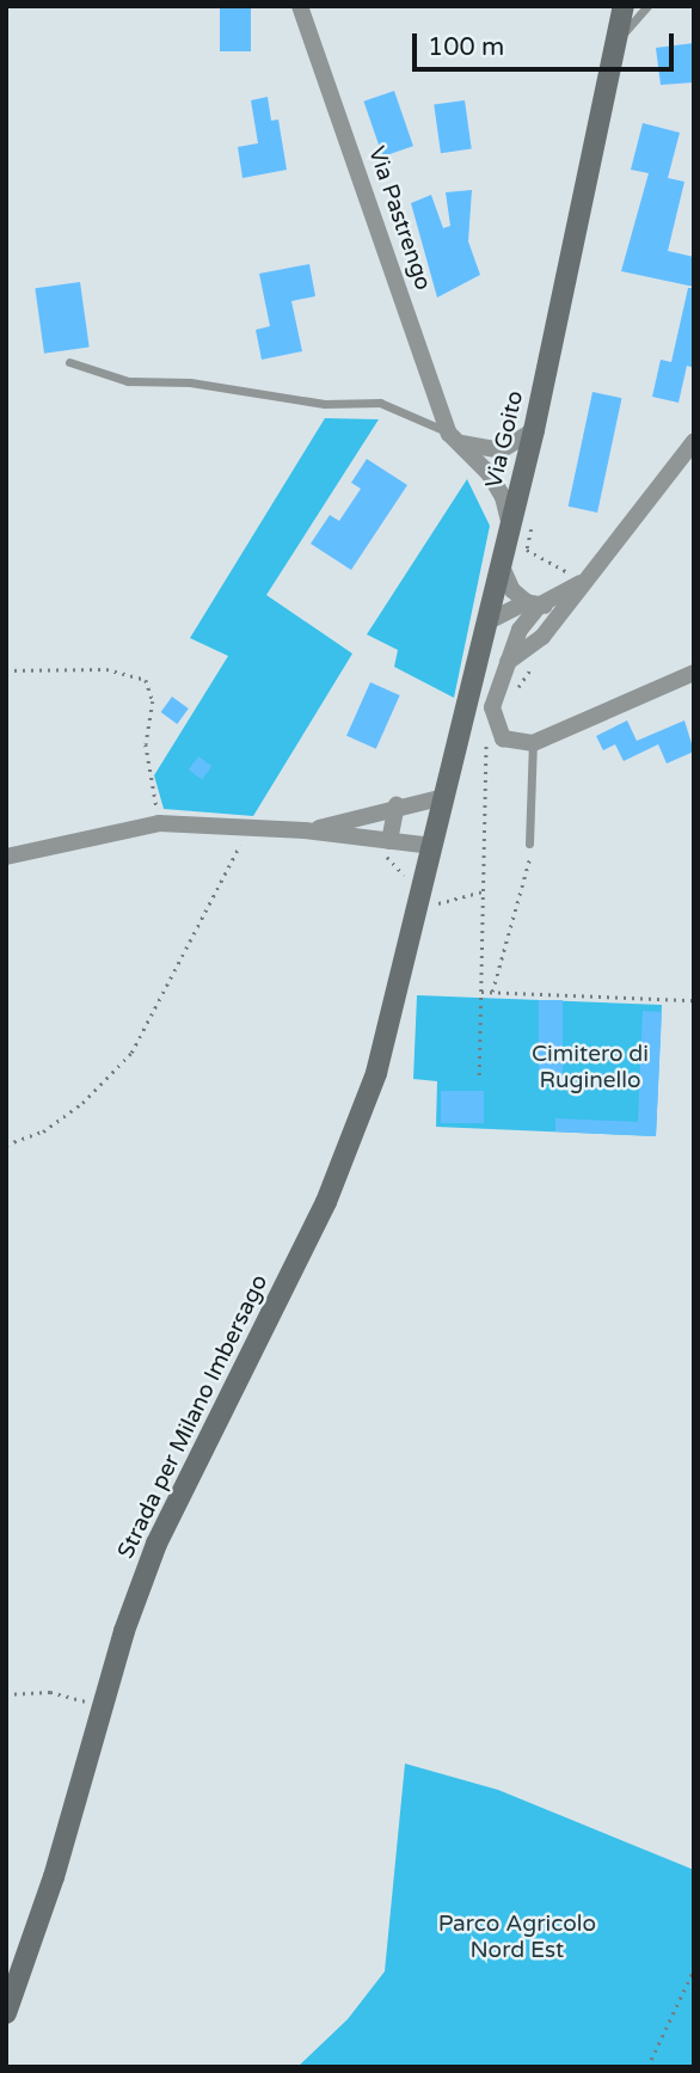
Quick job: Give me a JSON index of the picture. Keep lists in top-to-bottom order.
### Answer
{
  "streets": {
    "street": ["Via Pastrengo", "Via Goito", "Strada per Milano Imbersago"]
  },
  "crossings": [
    ["Via Pastrengo", "Via Goito"],
    ["Via Goito", "Strada per Milano Imbersago"]
  ],
  "parks": ["Cimitero di Ruginello", "Parco Agricolo Nord Est"],
  "scale_bar": "100 m"
}
